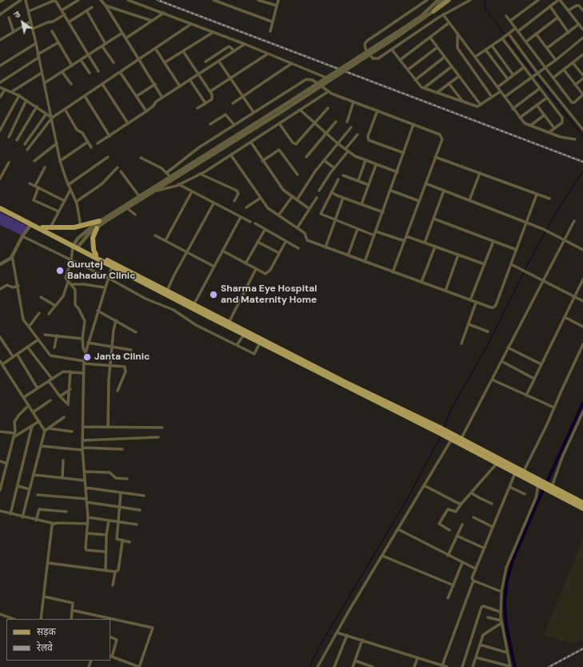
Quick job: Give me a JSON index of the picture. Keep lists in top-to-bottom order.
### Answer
{
  "places": ["Gurutej Bahadur Clinic", "Sharma Eye Hospital and Maternity Home", "Janta Clinic"],
  "legend": ["सड़क", "रेलवे"],
  "north": "top left"
}
